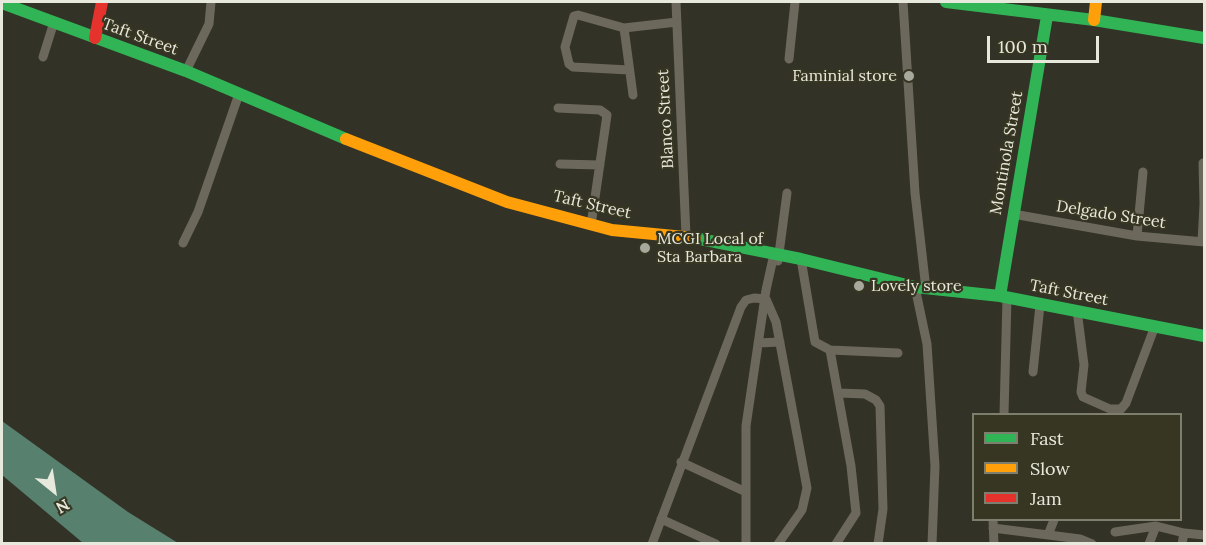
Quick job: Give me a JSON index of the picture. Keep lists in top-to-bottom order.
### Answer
{
  "streets": {
    "main road": ["Taft Street", "Montinola Street"],
    "street": ["Blanco Street", "Delgado Street"]
  },
  "crossings": [
    ["Taft Street", "Blanco Street"],
    ["Taft Street", "Montinola Street"],
    ["Montinola Street", "Delgado Street"]
  ],
  "places": ["Faminial store", "MCGI Local of Sta Barbara", "Lovely store"],
  "legend": ["Fast", "Slow", "Jam"],
  "scale_bar": "100 m",
  "north": "bottom right"
}
